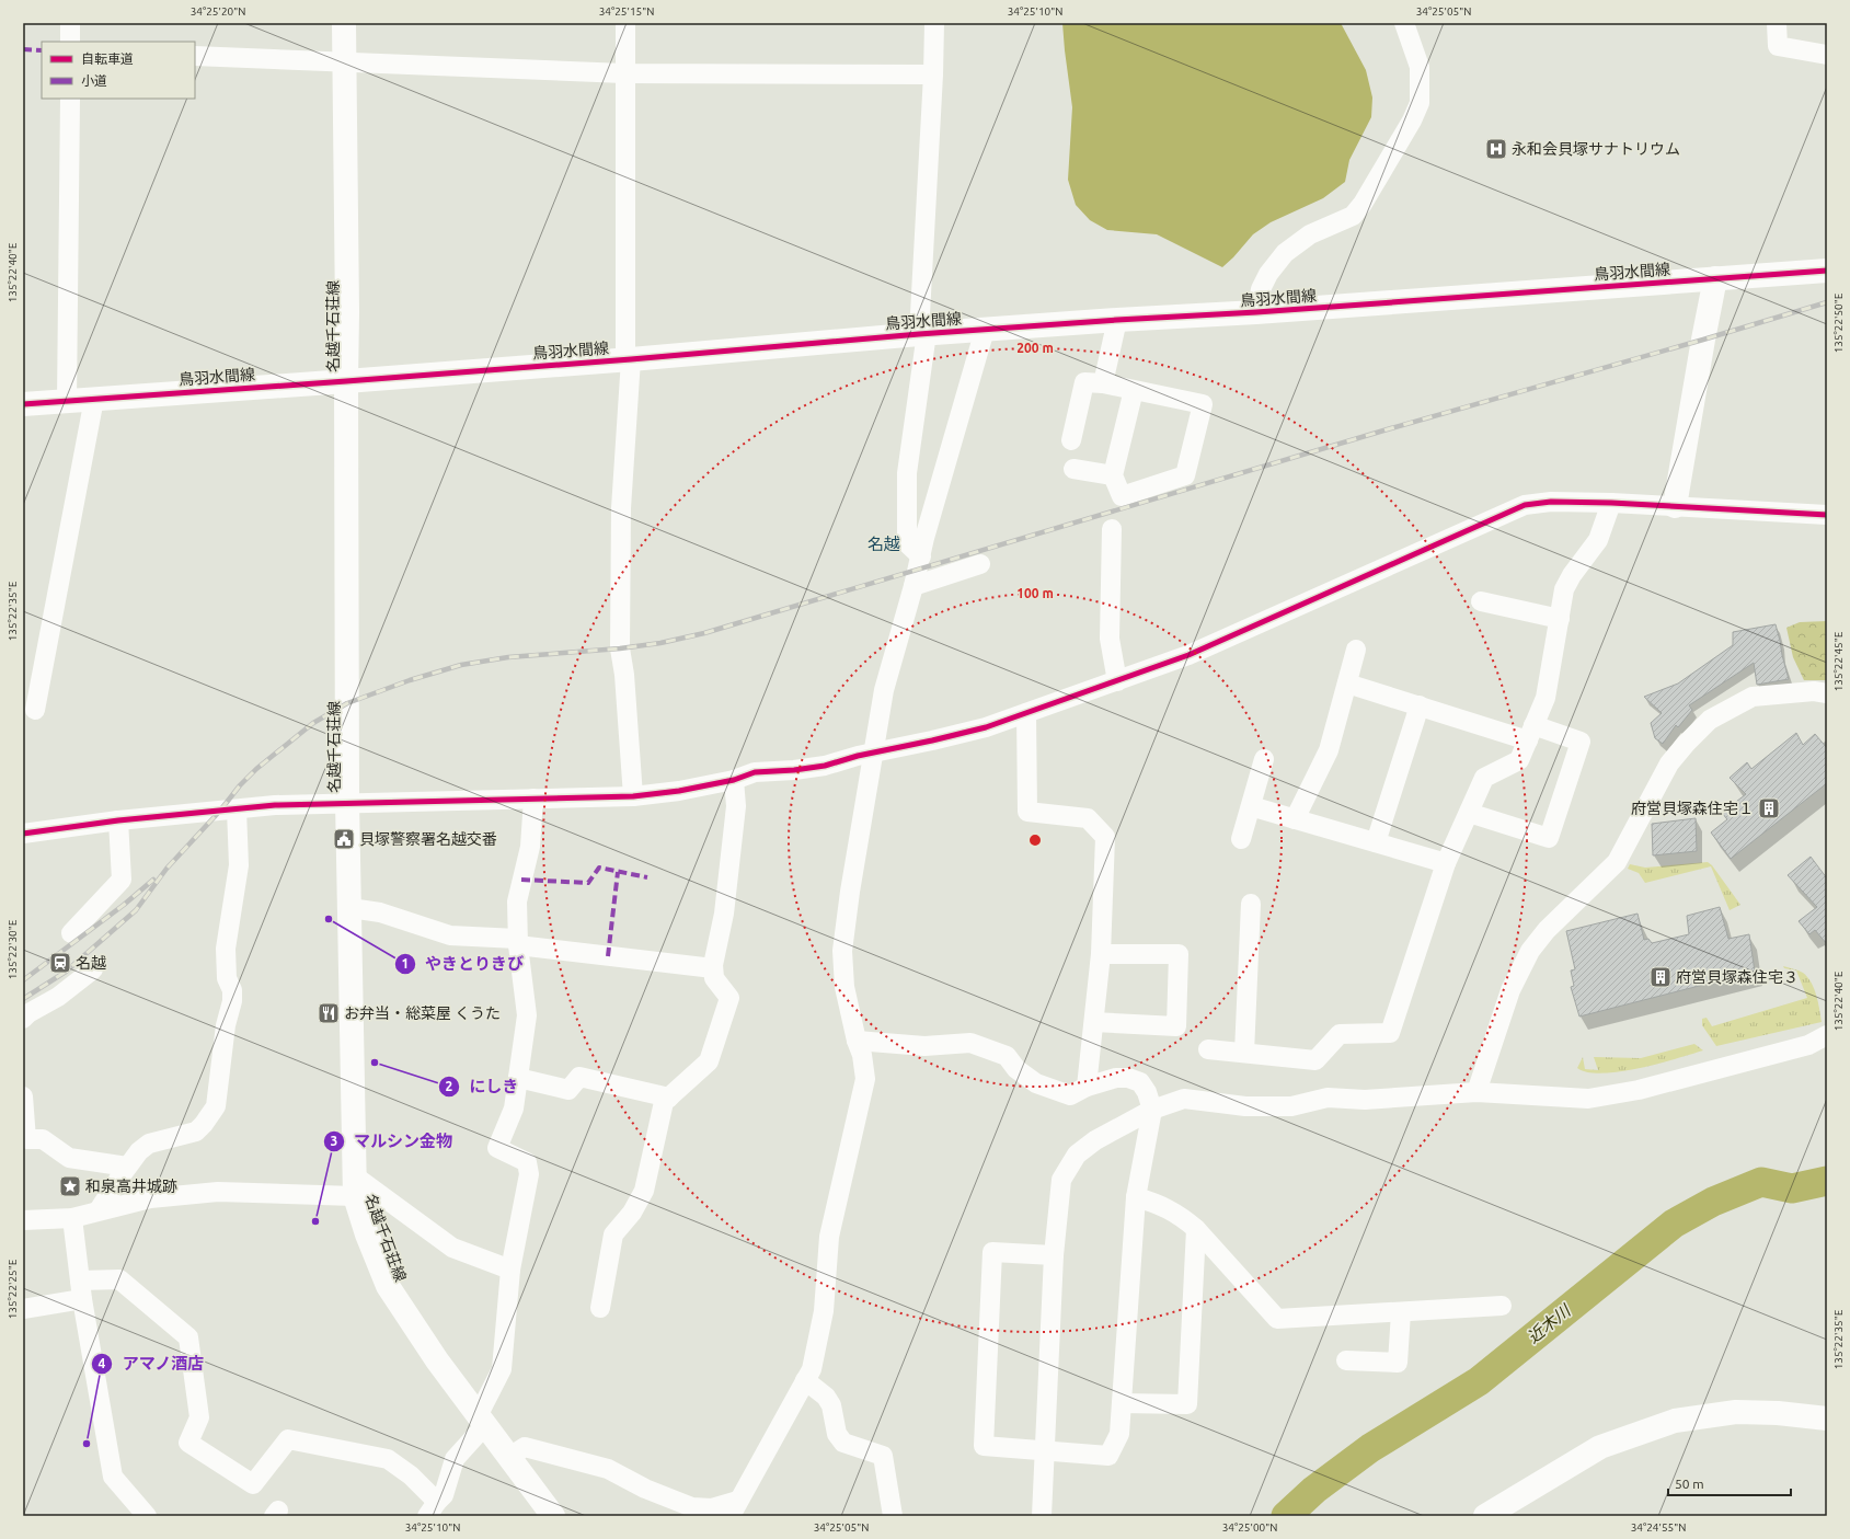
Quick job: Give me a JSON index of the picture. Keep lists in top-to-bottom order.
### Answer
{
  "streets": {
    "street": ["鳥羽水間線", "名越千石荘線"]
  },
  "crossings": [
    ["鳥羽水間線", "名越千石荘線"]
  ],
  "districts": ["名越"],
  "water": ["近木川"],
  "places": {
    "hospital": ["永和会貝塚サナトリウム"],
    "building": ["府営貝塚森住宅１", "府営貝塚森住宅３"],
    "public building": ["貝塚警察署名越交番"],
    "other": [
      "やきとりきび",
      "にしき",
      "マルシン金物",
      "アマノ酒店"
    ],
    "station": ["名越"],
    "restaurant": ["お弁当・総菜屋 くうた"],
    "place": ["和泉高井城跡"]
  },
  "legend": ["自転車道", "小道"],
  "scale_bar": "50 m",
  "coordinates": [
    "34°25'20\"N",
    "34°25'15\"N",
    "34°25'10\"N",
    "34°25'05\"N",
    "135°22'40\"E",
    "135°22'50\"E",
    "135°22'35\"E",
    "135°22'45\"E",
    "135°22'30\"E",
    "135°22'25\"E",
    "34°25'00\"N",
    "34°24'55\"N"
  ],
  "rings": ["200 m", "100 m"]
}
